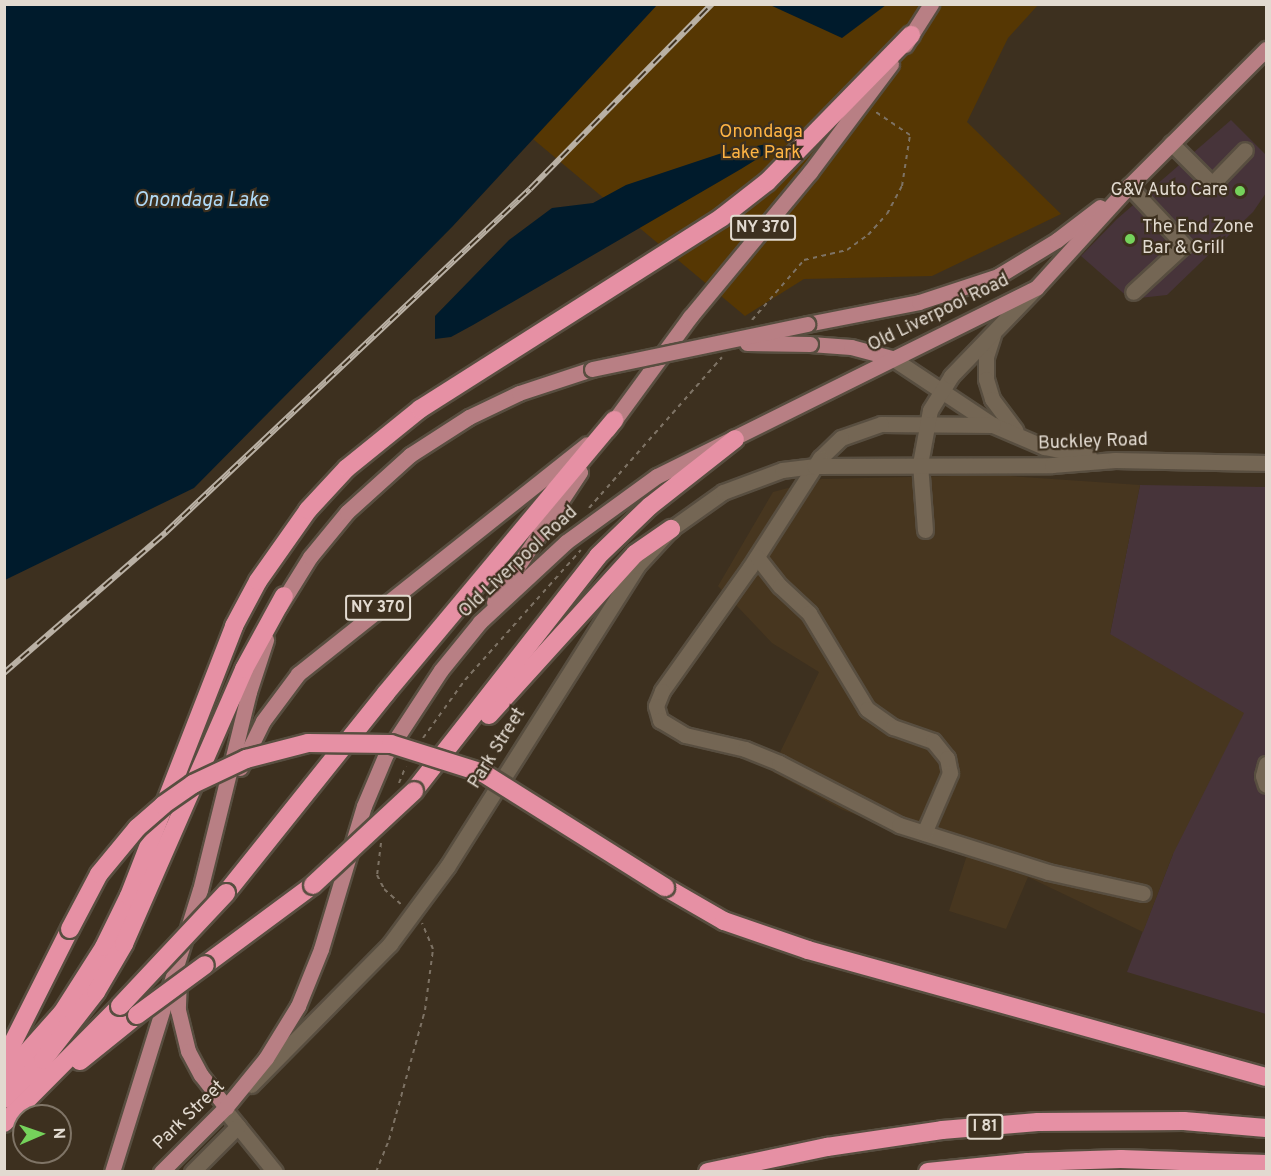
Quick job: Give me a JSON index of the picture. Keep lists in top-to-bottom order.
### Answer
{
  "streets": {
    "highway": ["I 81"],
    "main road": ["NY 370", "Old Liverpool Road", "Park Street"],
    "street": ["Buckley Road"]
  },
  "crossings": [
    ["NY 370", "Old Liverpool Road"],
    ["NY 370", "Park Street"],
    ["Old Liverpool Road", "Buckley Road"],
    ["Old Liverpool Road", "Park Street"],
    ["Buckley Road", "Park Street"]
  ],
  "water": ["Onondaga Lake"],
  "parks": ["Onondaga Lake Park"],
  "places": ["G&V Auto Care", "The End Zone Bar & Grill"],
  "north": "right"
}
